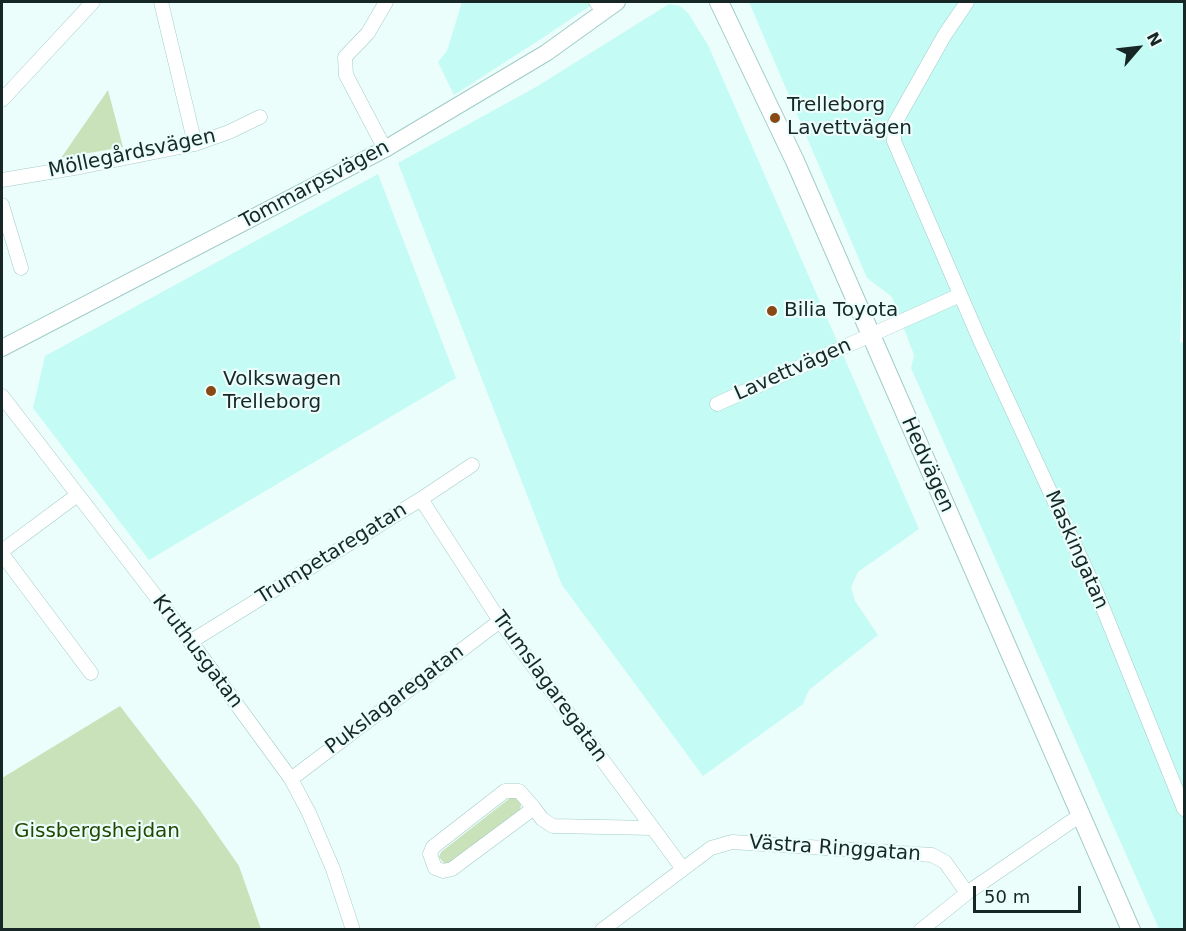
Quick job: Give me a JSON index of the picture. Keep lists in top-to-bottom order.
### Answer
{
  "streets": {
    "main road": ["Hedvägen"],
    "street": [
      "Möllegårdsvägen",
      "Tommarpsvägen",
      "Lavettvägen",
      "Maskingatan",
      "Trumpetaregatan",
      "Kruthusgatan",
      "Trumslagaregatan",
      "Pukslagaregatan",
      "Västra Ringgatan"
    ]
  },
  "crossings": [
    ["Lavettvägen", "Hedvägen"],
    ["Trumpetaregatan", "Kruthusgatan"],
    ["Trumpetaregatan", "Trumslagaregatan"],
    ["Kruthusgatan", "Pukslagaregatan"],
    ["Trumslagaregatan", "Pukslagaregatan"],
    ["Trumslagaregatan", "Västra Ringgatan"]
  ],
  "parks": ["Gissbergshejdan"],
  "places": ["Trelleborg Lavettvägen", "Bilia Toyota", "Volkswagen Trelleborg"],
  "scale_bar": "50 m",
  "north": "top right"
}
